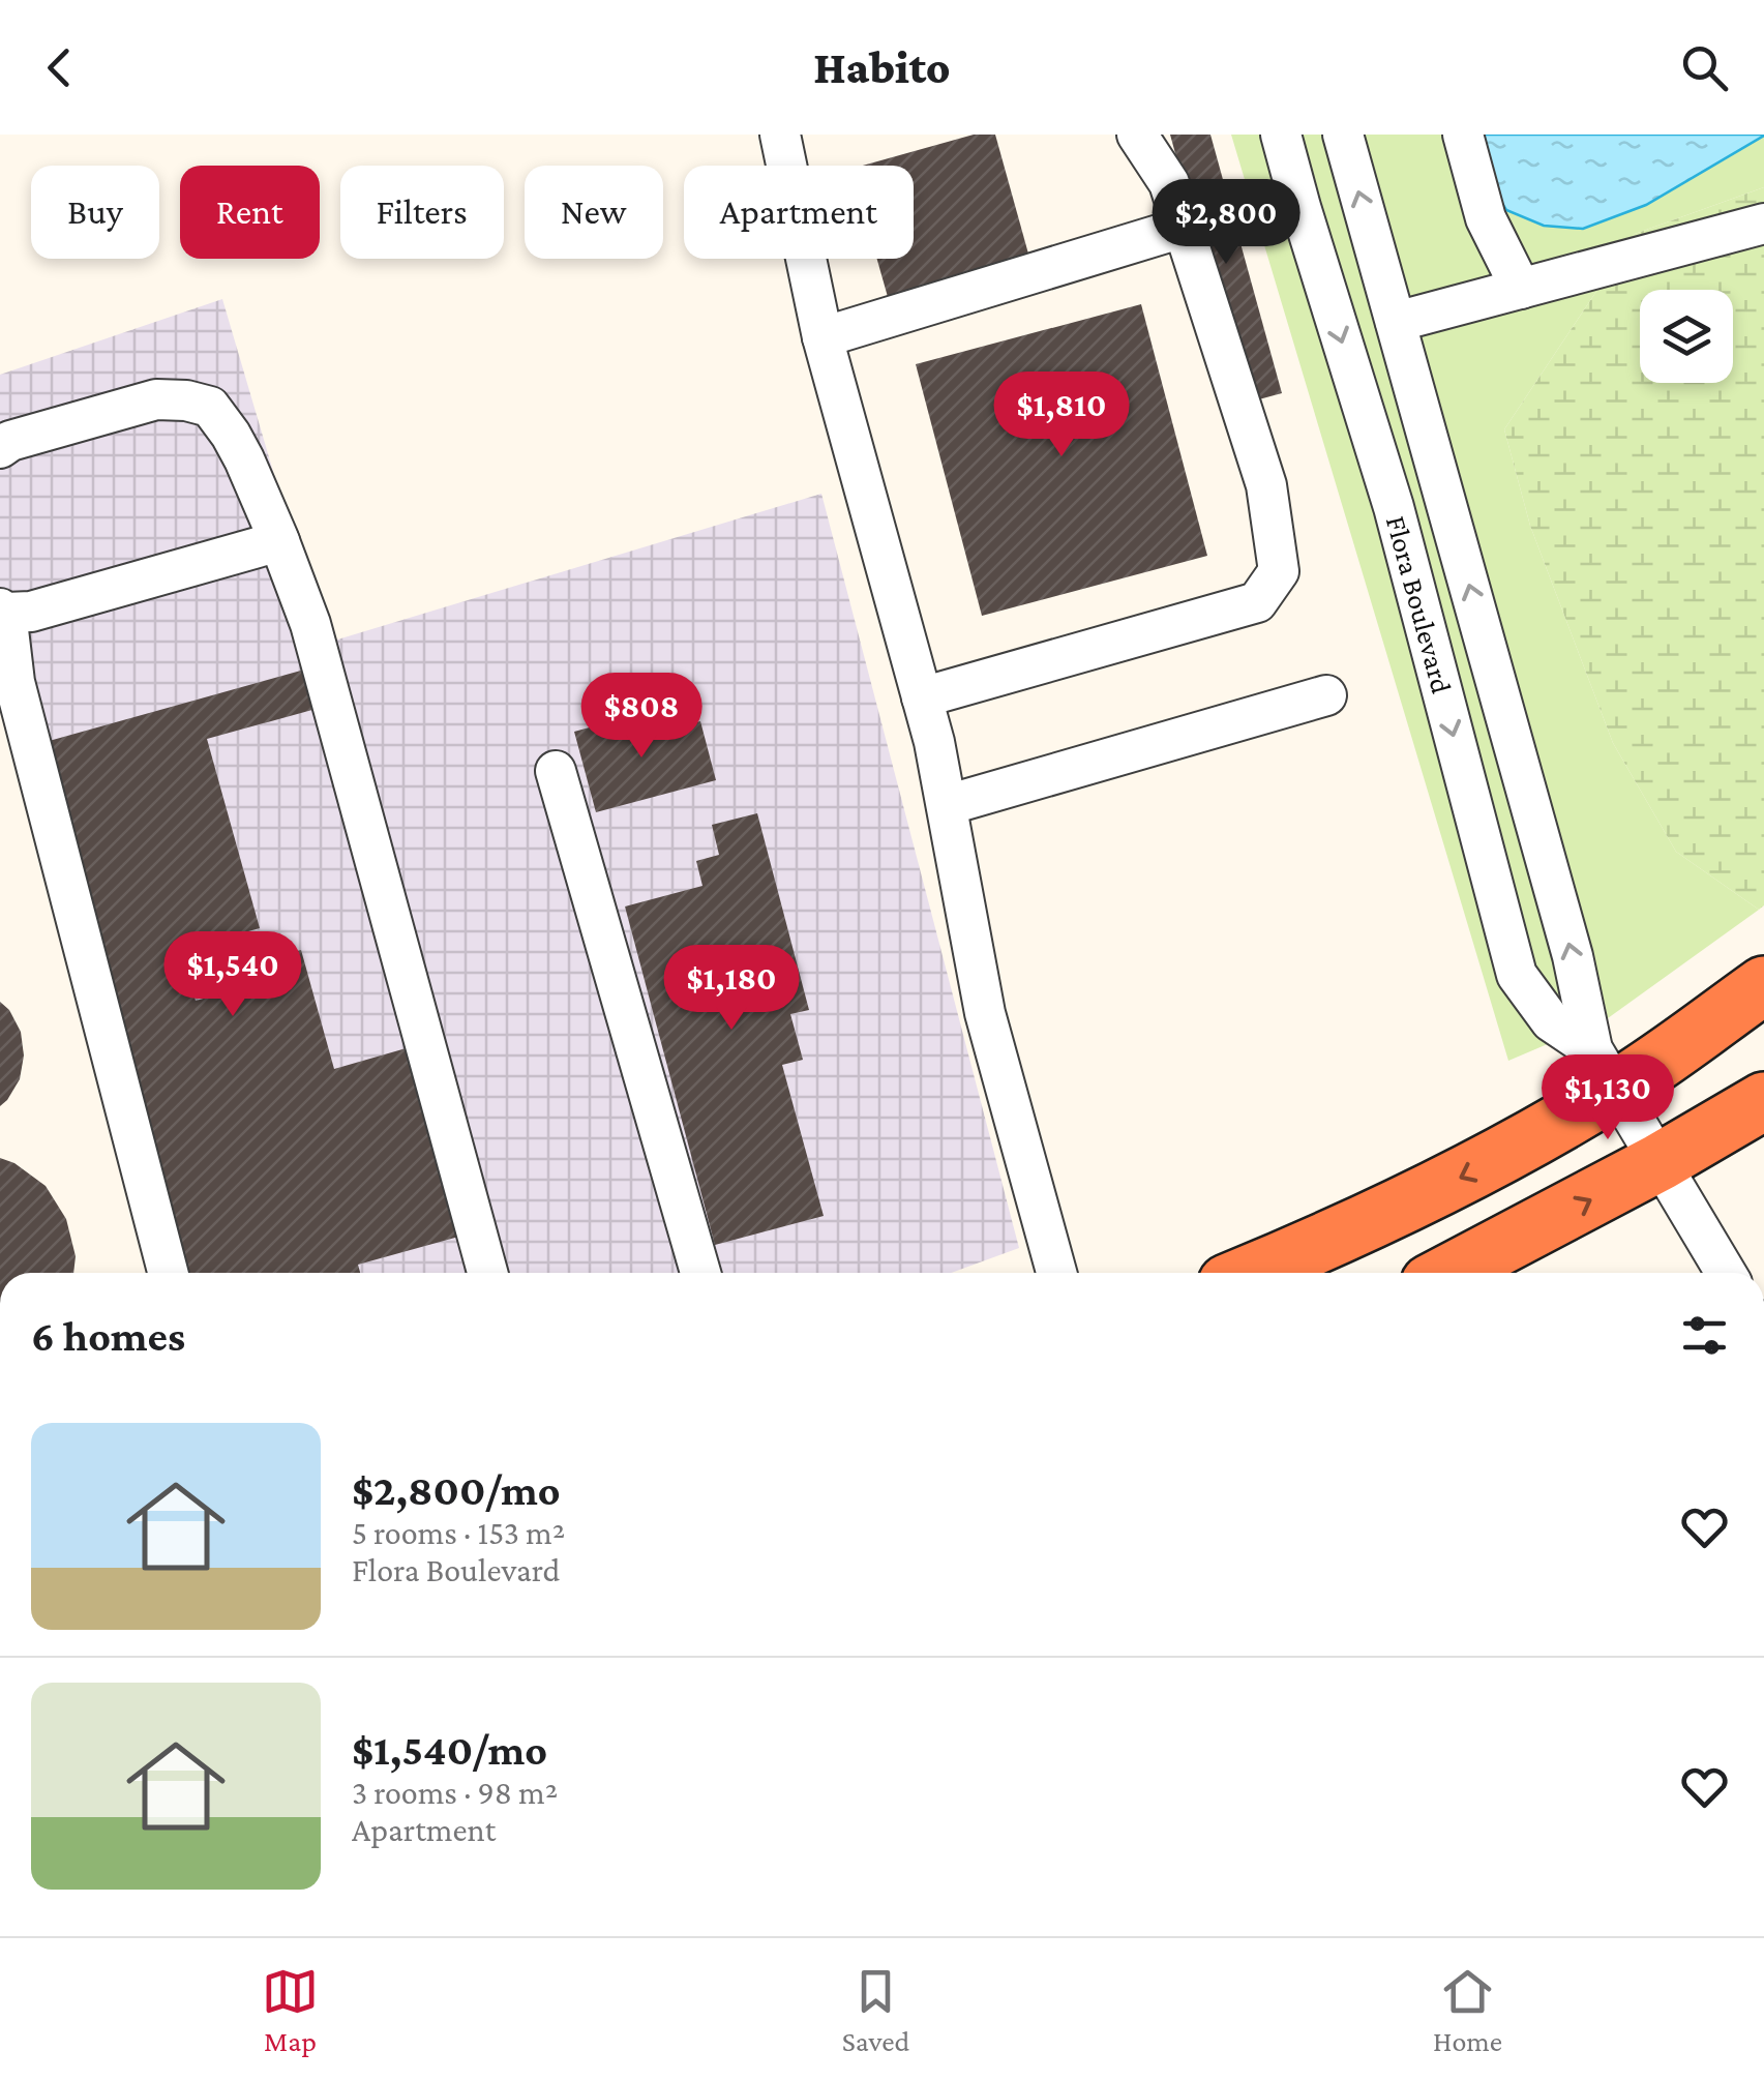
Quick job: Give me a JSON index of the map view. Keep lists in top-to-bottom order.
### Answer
{
  "streets": {
    "street": ["Flora Boulevard"]
  },
  "page": {
    "header": "Habito",
    "chip": [
      "Buy",
      "Rent",
      "Filters",
      "New",
      "Apartment"
    ],
    "price": [
      "$2,800",
      "$1,810",
      "$808",
      "$1,540",
      "$1,180",
      "$1,130"
    ],
    "heading": "6 homes",
    "list": [
      {
        "name": "$2,800/mo",
        "note": "5 rooms · 153 m² · Flora Boulevard"
      },
      {
        "name": "$1,540/mo",
        "note": "3 rooms · 98 m² · Apartment"
      }
    ],
    "tabs": ["Map", "Saved", "Home"]
  }
}
